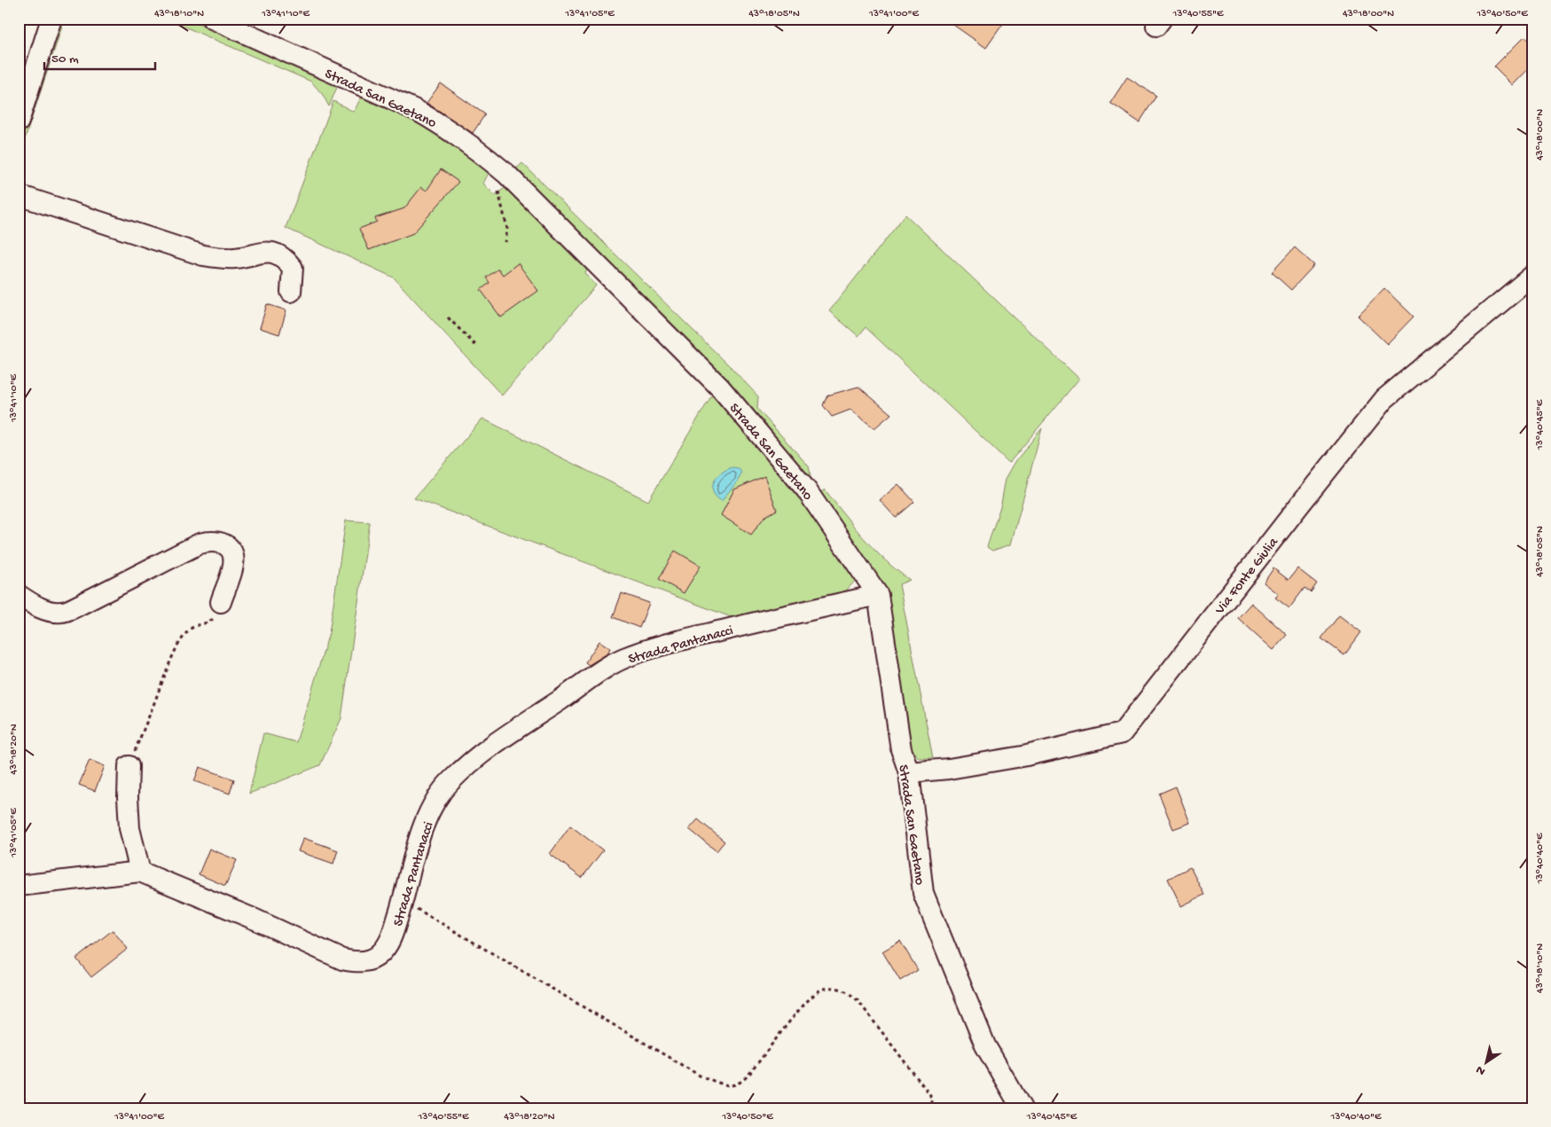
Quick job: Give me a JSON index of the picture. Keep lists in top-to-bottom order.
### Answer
{
  "streets": {
    "street": ["Strada San Gaetano", "Via Fonte Giulia", "Strada Pantanacci"]
  },
  "crossings": [
    ["Strada San Gaetano", "Via Fonte Giulia"],
    ["Strada San Gaetano", "Strada Pantanacci"]
  ],
  "scale_bar": "50 m",
  "north": "bottom left",
  "coordinates": [
    "43°18'10\"N",
    "13°41'10\"E",
    "13°41'05\"E",
    "43°18'05\"N",
    "13°41'00\"E",
    "13°40'55\"E",
    "43°18'00\"N",
    "13°40'50\"E",
    "13°40'45\"E",
    "43°18'20\"N",
    "13°40'40\"E"
  ]
}
